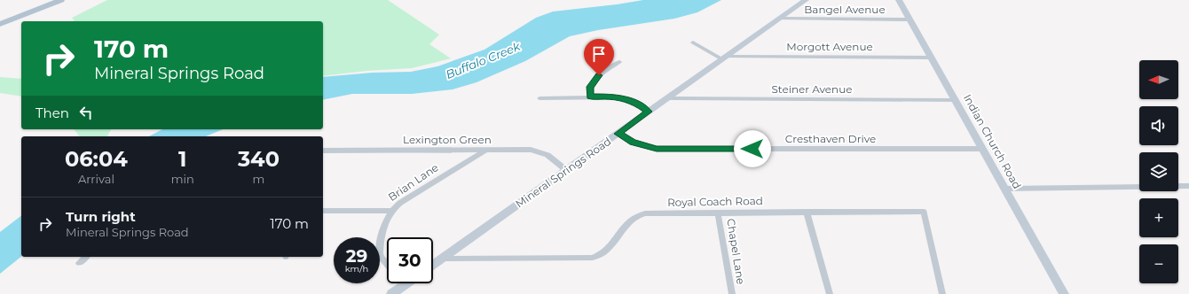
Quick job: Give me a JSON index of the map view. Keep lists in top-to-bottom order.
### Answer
{
  "streets": {
    "street": [
      "Bangel Avenue",
      "Morgott Avenue",
      "Steiner Avenue",
      "Cresthaven Drive",
      "Lexington Green",
      "Indian Church Road",
      "Mineral Springs Road",
      "Brian Lane",
      "Royal Coach Road",
      "Chapel Lane"
    ]
  },
  "crossings": [
    ["Bangel Avenue", "Indian Church Road"],
    ["Bangel Avenue", "Mineral Springs Road"],
    ["Morgott Avenue", "Indian Church Road"],
    ["Morgott Avenue", "Mineral Springs Road"],
    ["Steiner Avenue", "Indian Church Road"],
    ["Steiner Avenue", "Mineral Springs Road"],
    ["Cresthaven Drive", "Indian Church Road"],
    ["Cresthaven Drive", "Mineral Springs Road"],
    ["Lexington Green", "Mineral Springs Road"],
    ["Lexington Green", "Brian Lane"],
    ["Mineral Springs Road", "Royal Coach Road"],
    ["Royal Coach Road", "Chapel Lane"]
  ],
  "water": ["Buffalo Creek"],
  "north": "left",
  "page": {
    "turn": ["170 m", "Mineral Springs Road"],
    "map_buttons": ["+", "−"],
    "then": "Then",
    "eta": [
      "06:04",
      "Arrival",
      "1",
      "min",
      "340",
      "m"
    ],
    "list": [
      {
        "name": "Turn right",
        "note": "Mineral Springs Road",
        "value": "170 m"
      }
    ],
    "speed": "29 km/h",
    "limit": "30"
  }
}
